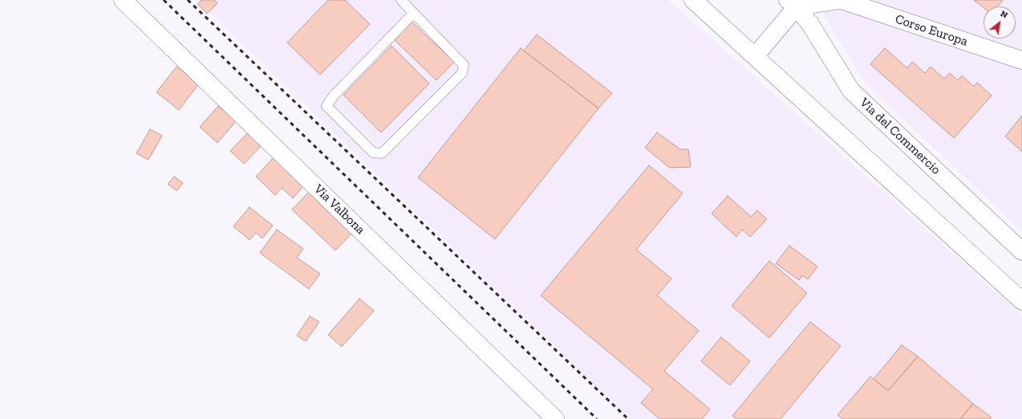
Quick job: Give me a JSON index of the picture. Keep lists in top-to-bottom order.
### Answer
{
  "streets": {
    "street": ["Corso Europa", "Via del Commercio", "Via Valbona"]
  },
  "crossings": [
    ["Corso Europa", "Via del Commercio"]
  ],
  "north": "top right"
}
